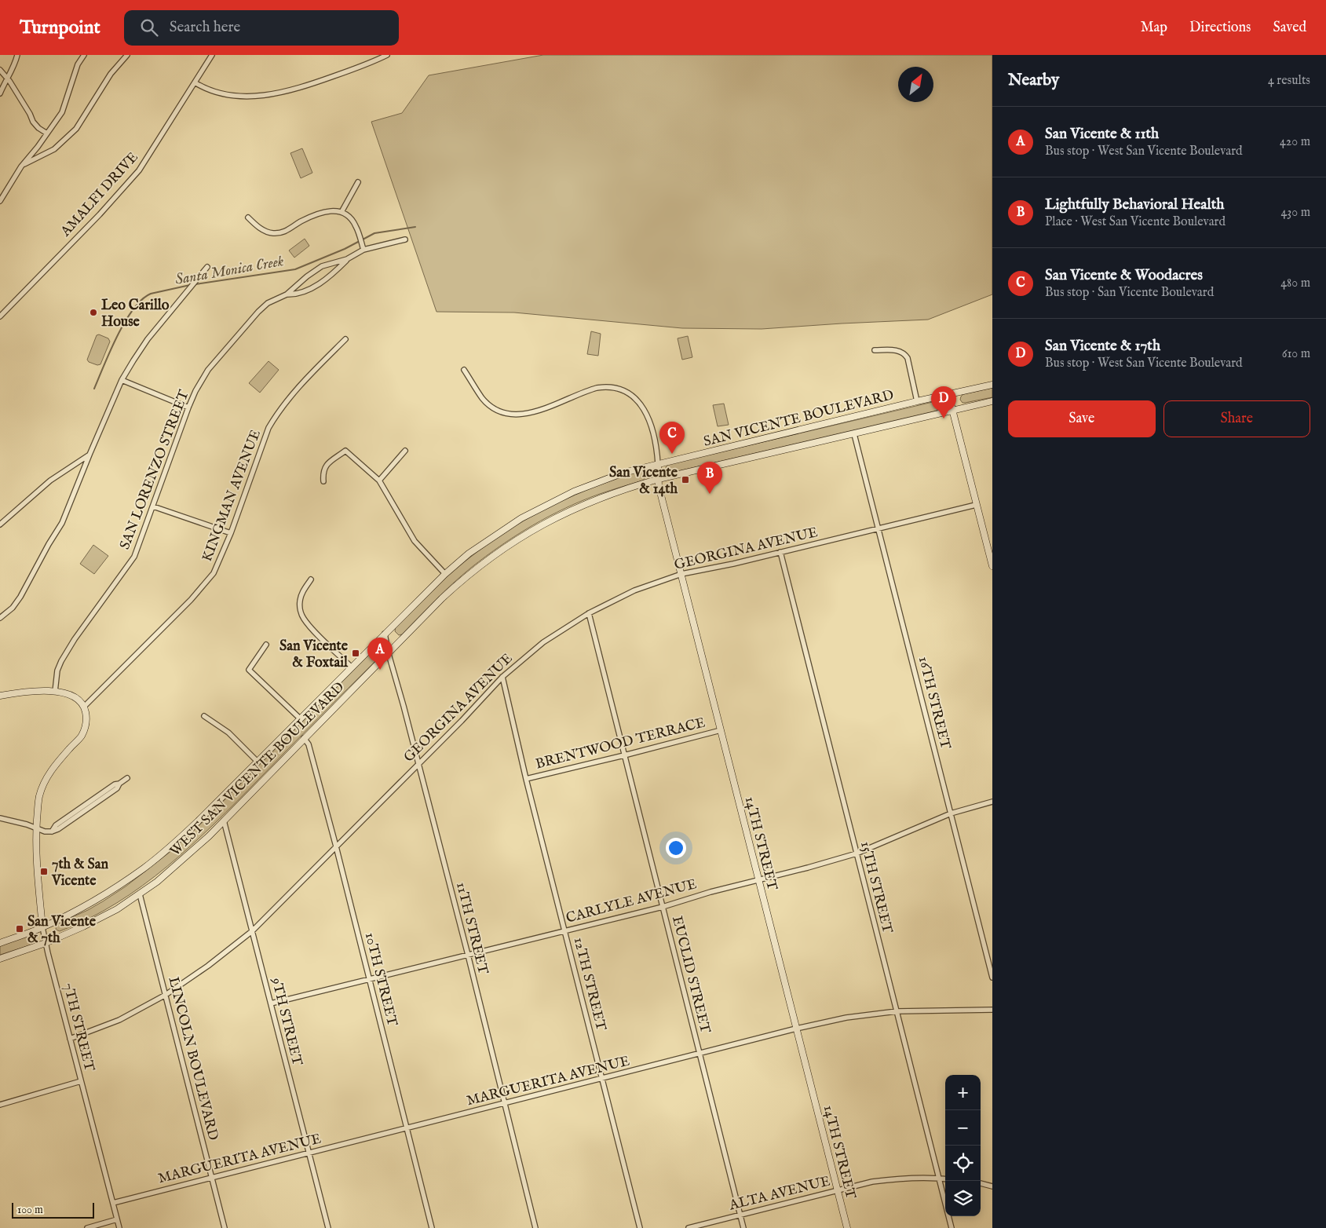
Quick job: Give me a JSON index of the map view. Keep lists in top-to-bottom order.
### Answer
{
  "streets": {
    "main road": [
      "SAN VICENTE BOULEVARD",
      "WEST SAN VICENTE BOULEVARD",
      "14TH STREET",
      "7TH STREET"
    ],
    "street": [
      "AMALFI DRIVE",
      "SAN LORENZO STREET",
      "KINGMAN AVENUE",
      "GEORGINA AVENUE",
      "16TH STREET",
      "BRENTWOOD TERRACE",
      "15TH STREET",
      "CARLYLE AVENUE",
      "11TH STREET",
      "EUCLID STREET",
      "10TH STREET",
      "12TH STREET",
      "9TH STREET",
      "LINCOLN BOULEVARD",
      "MARGUERITA AVENUE",
      "ALTA AVENUE"
    ]
  },
  "crossings": [
    ["SAN VICENTE BOULEVARD", "14TH STREET"],
    ["SAN VICENTE BOULEVARD", "11TH STREET"],
    ["SAN VICENTE BOULEVARD", "7TH STREET"],
    ["KINGMAN AVENUE", "7TH STREET"],
    ["GEORGINA AVENUE", "16TH STREET"],
    ["GEORGINA AVENUE", "14TH STREET"],
    ["GEORGINA AVENUE", "15TH STREET"],
    ["GEORGINA AVENUE", "11TH STREET"],
    ["GEORGINA AVENUE", "EUCLID STREET"],
    ["GEORGINA AVENUE", "10TH STREET"],
    ["GEORGINA AVENUE", "12TH STREET"],
    ["GEORGINA AVENUE", "9TH STREET"],
    ["GEORGINA AVENUE", "7TH STREET"],
    ["GEORGINA AVENUE", "LINCOLN BOULEVARD"],
    ["16TH STREET", "WEST SAN VICENTE BOULEVARD"],
    ["16TH STREET", "CARLYLE AVENUE"],
    ["BRENTWOOD TERRACE", "14TH STREET"],
    ["BRENTWOOD TERRACE", "EUCLID STREET"],
    ["BRENTWOOD TERRACE", "12TH STREET"],
    ["WEST SAN VICENTE BOULEVARD", "14TH STREET"],
    ["WEST SAN VICENTE BOULEVARD", "11TH STREET"],
    ["WEST SAN VICENTE BOULEVARD", "10TH STREET"],
    ["WEST SAN VICENTE BOULEVARD", "9TH STREET"],
    ["WEST SAN VICENTE BOULEVARD", "7TH STREET"],
    ["WEST SAN VICENTE BOULEVARD", "LINCOLN BOULEVARD"],
    ["14TH STREET", "CARLYLE AVENUE"],
    ["14TH STREET", "MARGUERITA AVENUE"],
    ["14TH STREET", "ALTA AVENUE"],
    ["15TH STREET", "CARLYLE AVENUE"],
    ["15TH STREET", "MARGUERITA AVENUE"],
    ["15TH STREET", "ALTA AVENUE"],
    ["CARLYLE AVENUE", "11TH STREET"],
    ["CARLYLE AVENUE", "EUCLID STREET"],
    ["CARLYLE AVENUE", "10TH STREET"],
    ["CARLYLE AVENUE", "12TH STREET"],
    ["CARLYLE AVENUE", "9TH STREET"],
    ["11TH STREET", "MARGUERITA AVENUE"],
    ["EUCLID STREET", "MARGUERITA AVENUE"],
    ["EUCLID STREET", "ALTA AVENUE"],
    ["10TH STREET", "MARGUERITA AVENUE"],
    ["12TH STREET", "MARGUERITA AVENUE"],
    ["9TH STREET", "MARGUERITA AVENUE"],
    ["7TH STREET", "MARGUERITA AVENUE"],
    ["LINCOLN BOULEVARD", "MARGUERITA AVENUE"]
  ],
  "water": ["Santa Monica Creek"],
  "places": {
    "other": ["Leo Carillo House"],
    "transit": [
      "San Vicente & 14th",
      "San Vicente & Foxtail",
      "7th & San Vicente",
      "San Vicente & 7th"
    ]
  },
  "scale_bar": "100 m",
  "north": "top right",
  "page": {
    "header": "Turnpoint",
    "search": "Search here",
    "nav": ["Map", "Directions", "Saved"],
    "heading": ["Nearby", "4 results"],
    "list": [
      {
        "mark": "A",
        "name": "San Vicente & 11th",
        "note": "Bus stop · West San Vicente Boulevard",
        "value": "420 m"
      },
      {
        "mark": "B",
        "name": "Lightfully Behavioral Health",
        "note": "Place · West San Vicente Boulevard",
        "value": "430 m"
      },
      {
        "mark": "C",
        "name": "San Vicente & Woodacres",
        "note": "Bus stop · San Vicente Boulevard",
        "value": "480 m"
      },
      {
        "mark": "D",
        "name": "San Vicente & 17th",
        "note": "Bus stop · West San Vicente Boulevard",
        "value": "610 m"
      }
    ],
    "pins": [
      "D",
      "C",
      "B",
      "A"
    ],
    "buttons": ["Save", "Share"],
    "map_buttons": ["+", "−"],
    "scale": "100 m"
  }
}
